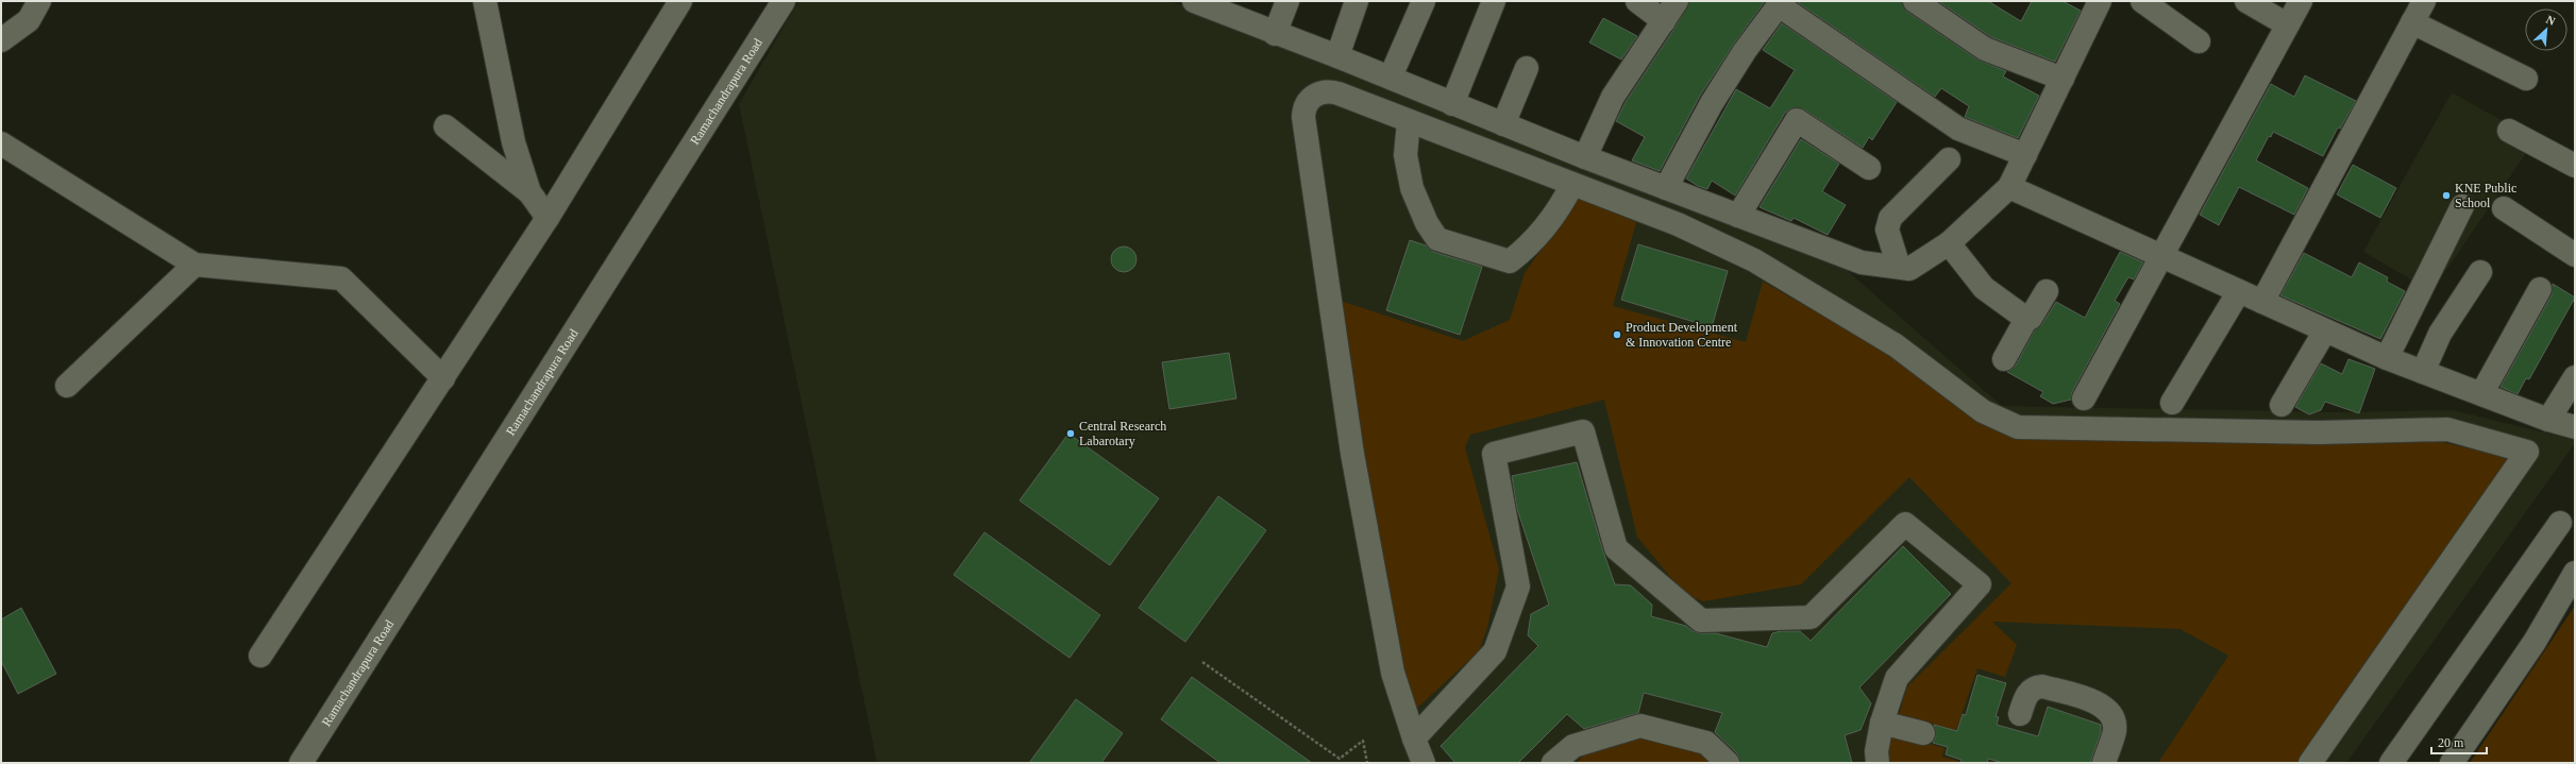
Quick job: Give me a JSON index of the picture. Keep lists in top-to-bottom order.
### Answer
{
  "streets": {
    "street": ["Ramachandrapura Road"]
  },
  "places": ["KNE Public School", "Product Development & Innovation Centre", "Central Research Labarotary"],
  "scale_bar": "20 m",
  "north": "top right"
}
